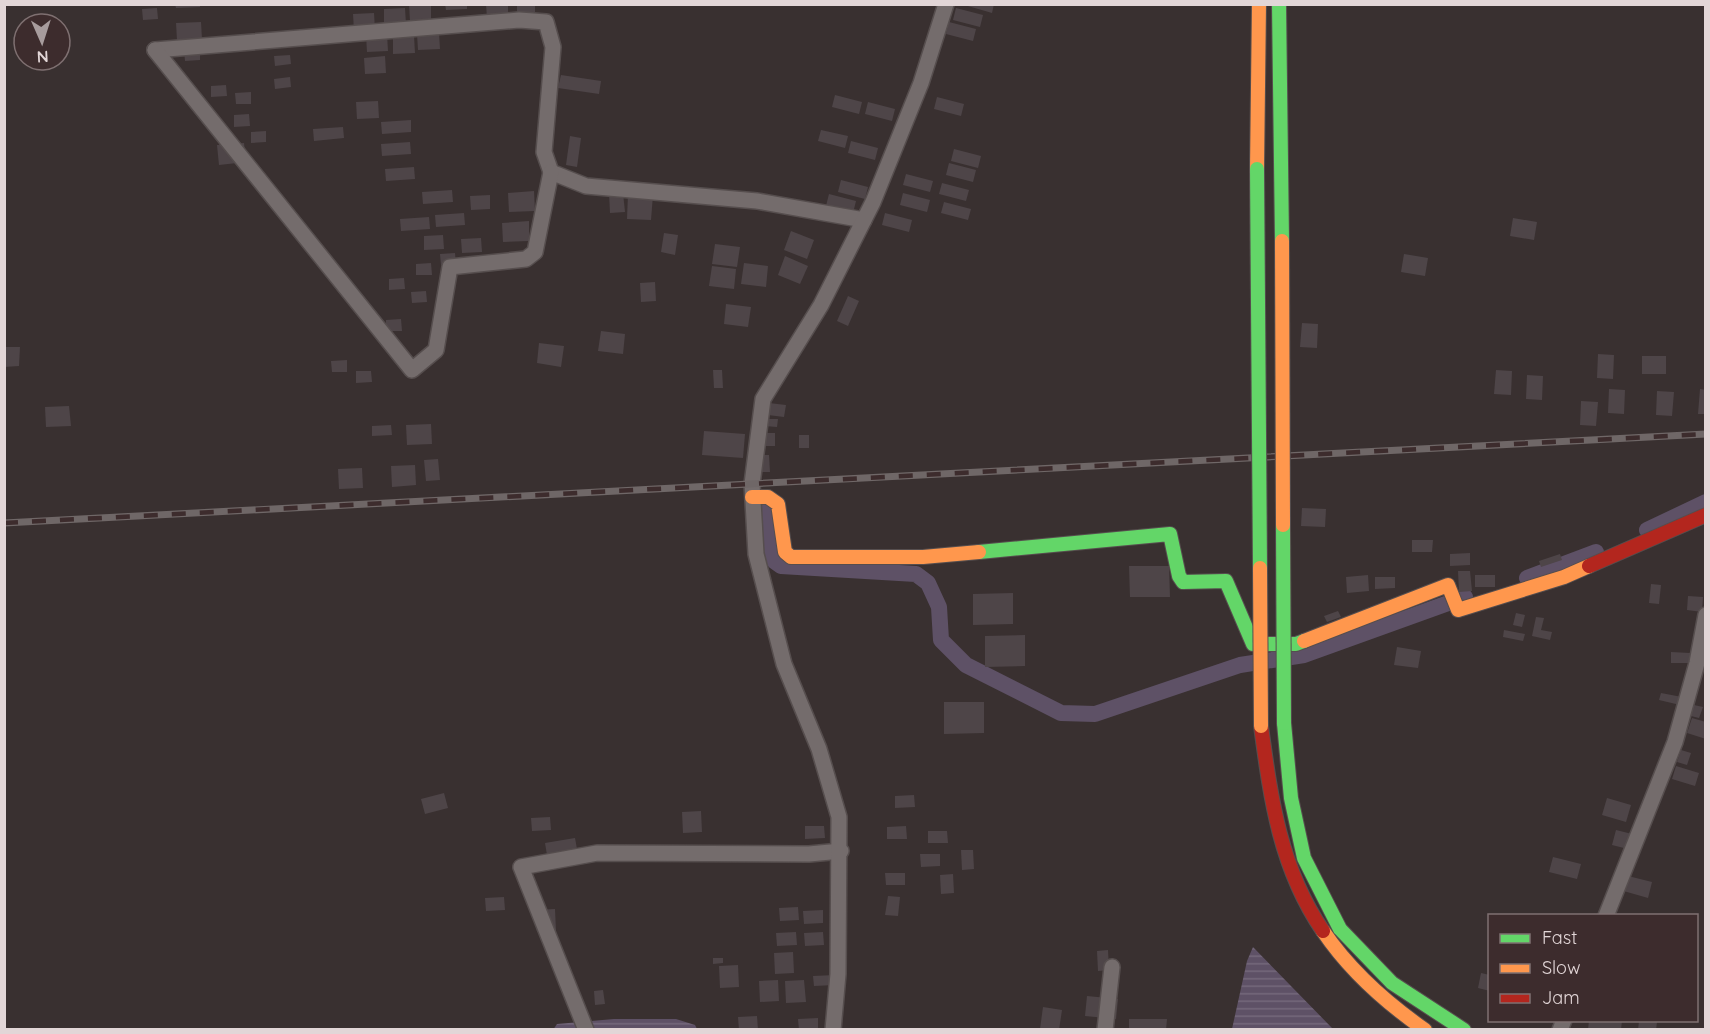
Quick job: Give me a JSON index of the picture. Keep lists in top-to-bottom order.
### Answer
{
  "legend": ["Fast", "Slow", "Jam"],
  "north": "bottom"
}
